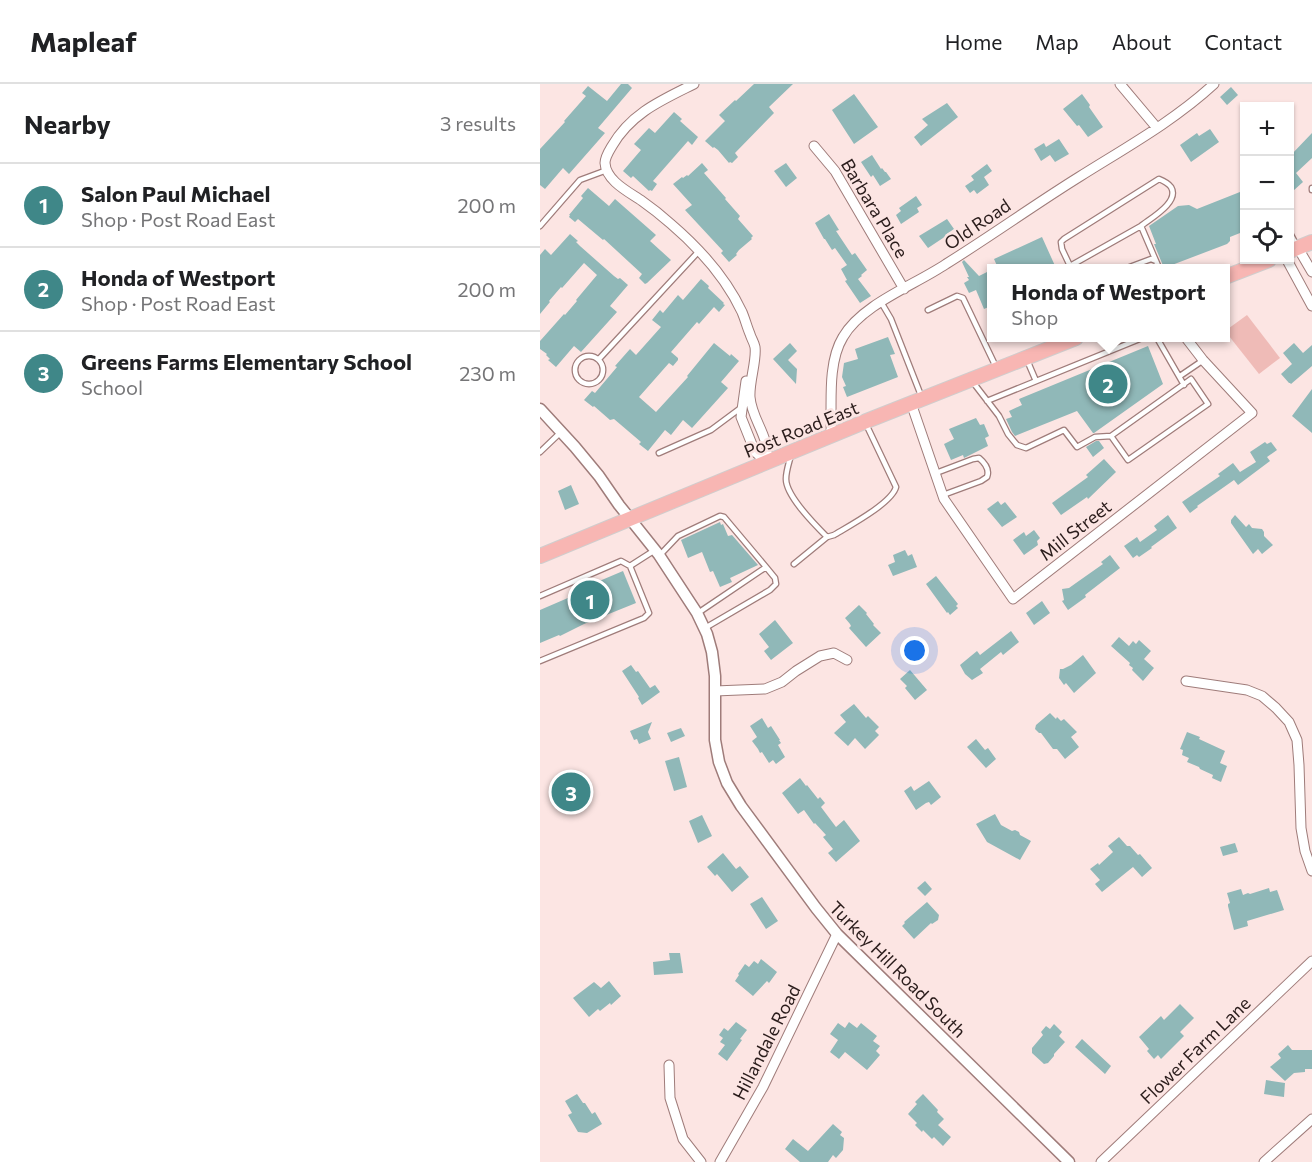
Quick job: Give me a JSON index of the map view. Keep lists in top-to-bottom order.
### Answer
{
  "streets": {
    "main road": ["Post Road East"],
    "street": [
      "Barbara Place",
      "Old Road",
      "Mill Street",
      "Turkey Hill Road South",
      "Hillandale Road",
      "Flower Farm Lane"
    ]
  },
  "crossings": [
    ["Barbara Place", "Old Road"],
    ["Old Road", "Post Road East"],
    ["Post Road East", "Mill Street"],
    ["Post Road East", "Turkey Hill Road South"],
    ["Turkey Hill Road South", "Hillandale Road"]
  ],
  "page": {
    "header": "Mapleaf",
    "nav": [
      "Home",
      "Map",
      "About",
      "Contact"
    ],
    "heading": ["Nearby", "3 results"],
    "map_buttons": ["+", "−"],
    "list": [
      {
        "mark": "1",
        "name": "Salon Paul Michael",
        "note": "Shop · Post Road East",
        "value": "200 m"
      },
      {
        "mark": "2",
        "name": "Honda of Westport",
        "note": "Shop · Post Road East",
        "value": "200 m"
      },
      {
        "mark": "3",
        "name": "Greens Farms Elementary School",
        "note": "School",
        "value": "230 m"
      }
    ],
    "popup": ["Honda of Westport", "Shop"],
    "pins": ["2", "1", "3"]
  }
}
